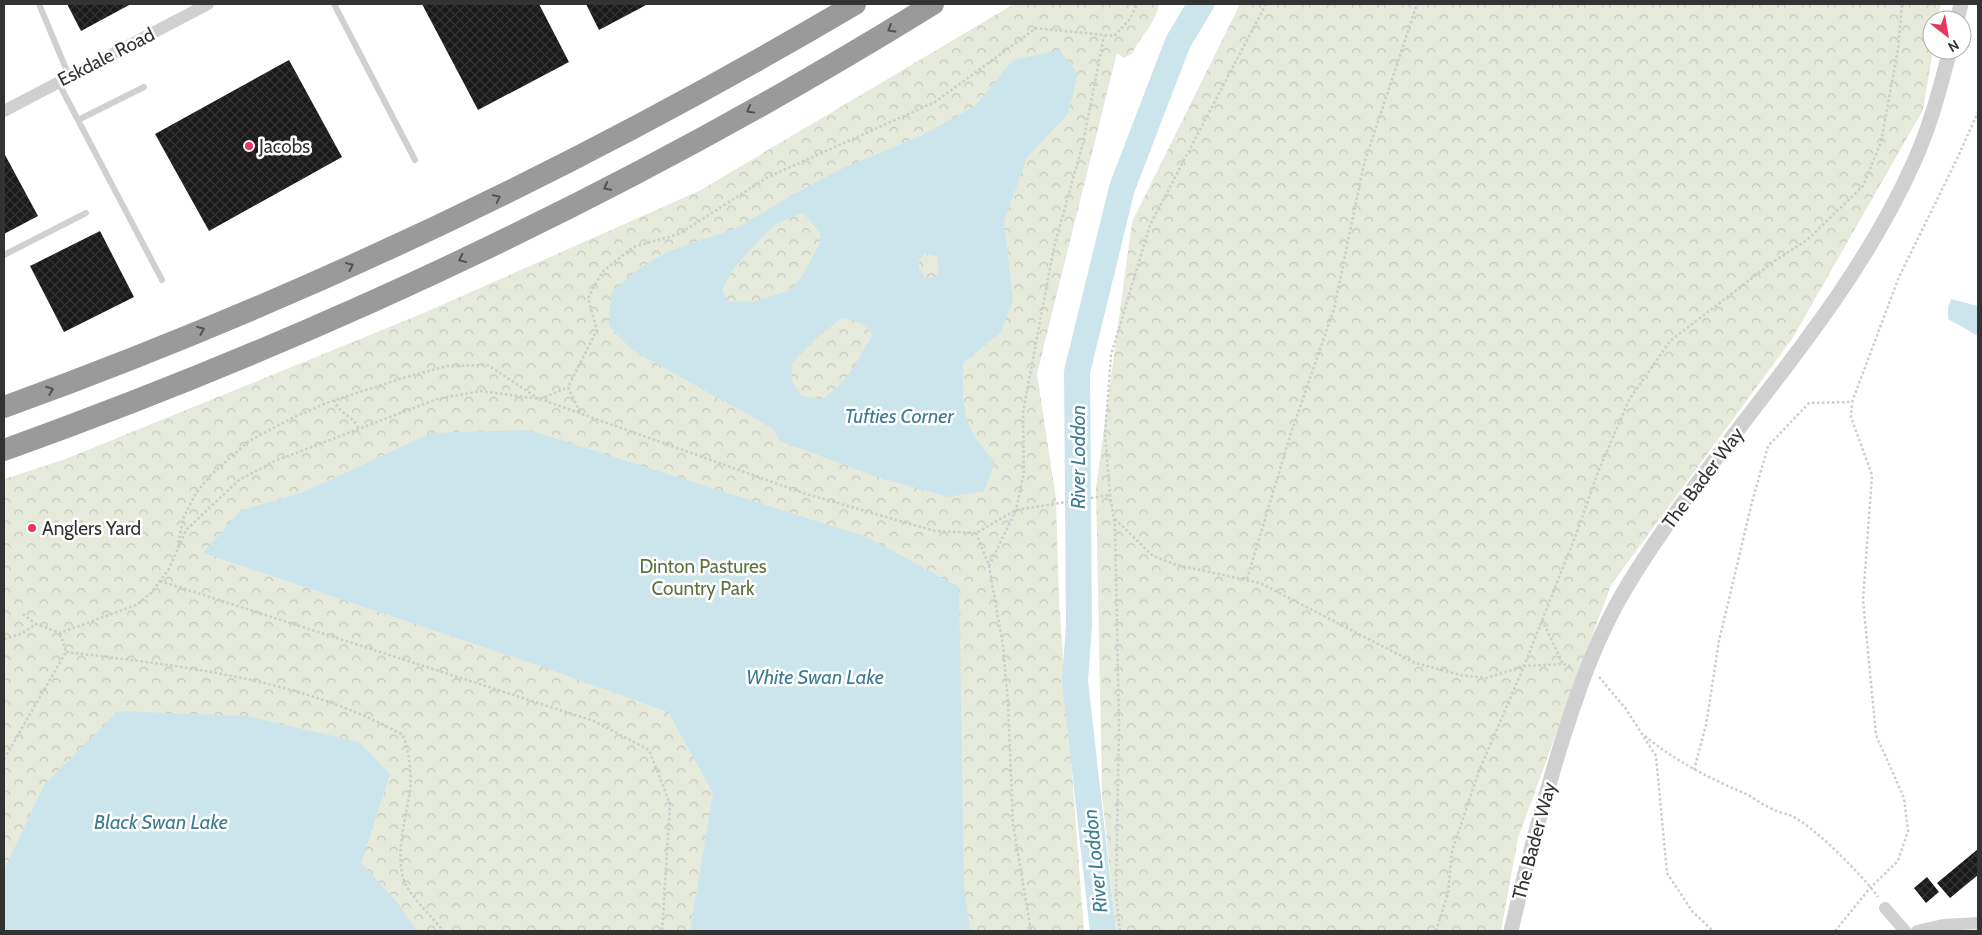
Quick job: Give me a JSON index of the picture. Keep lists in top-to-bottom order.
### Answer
{
  "streets": {
    "street": ["Eskdale Road", "The Bader Way"]
  },
  "water": [
    "Tufties Corner",
    "River Loddon",
    "White Swan Lake",
    "Black Swan Lake"
  ],
  "parks": ["Dinton Pastures Country Park"],
  "places": ["Jacobs", "Anglers Yard"],
  "north": "bottom right"
}
